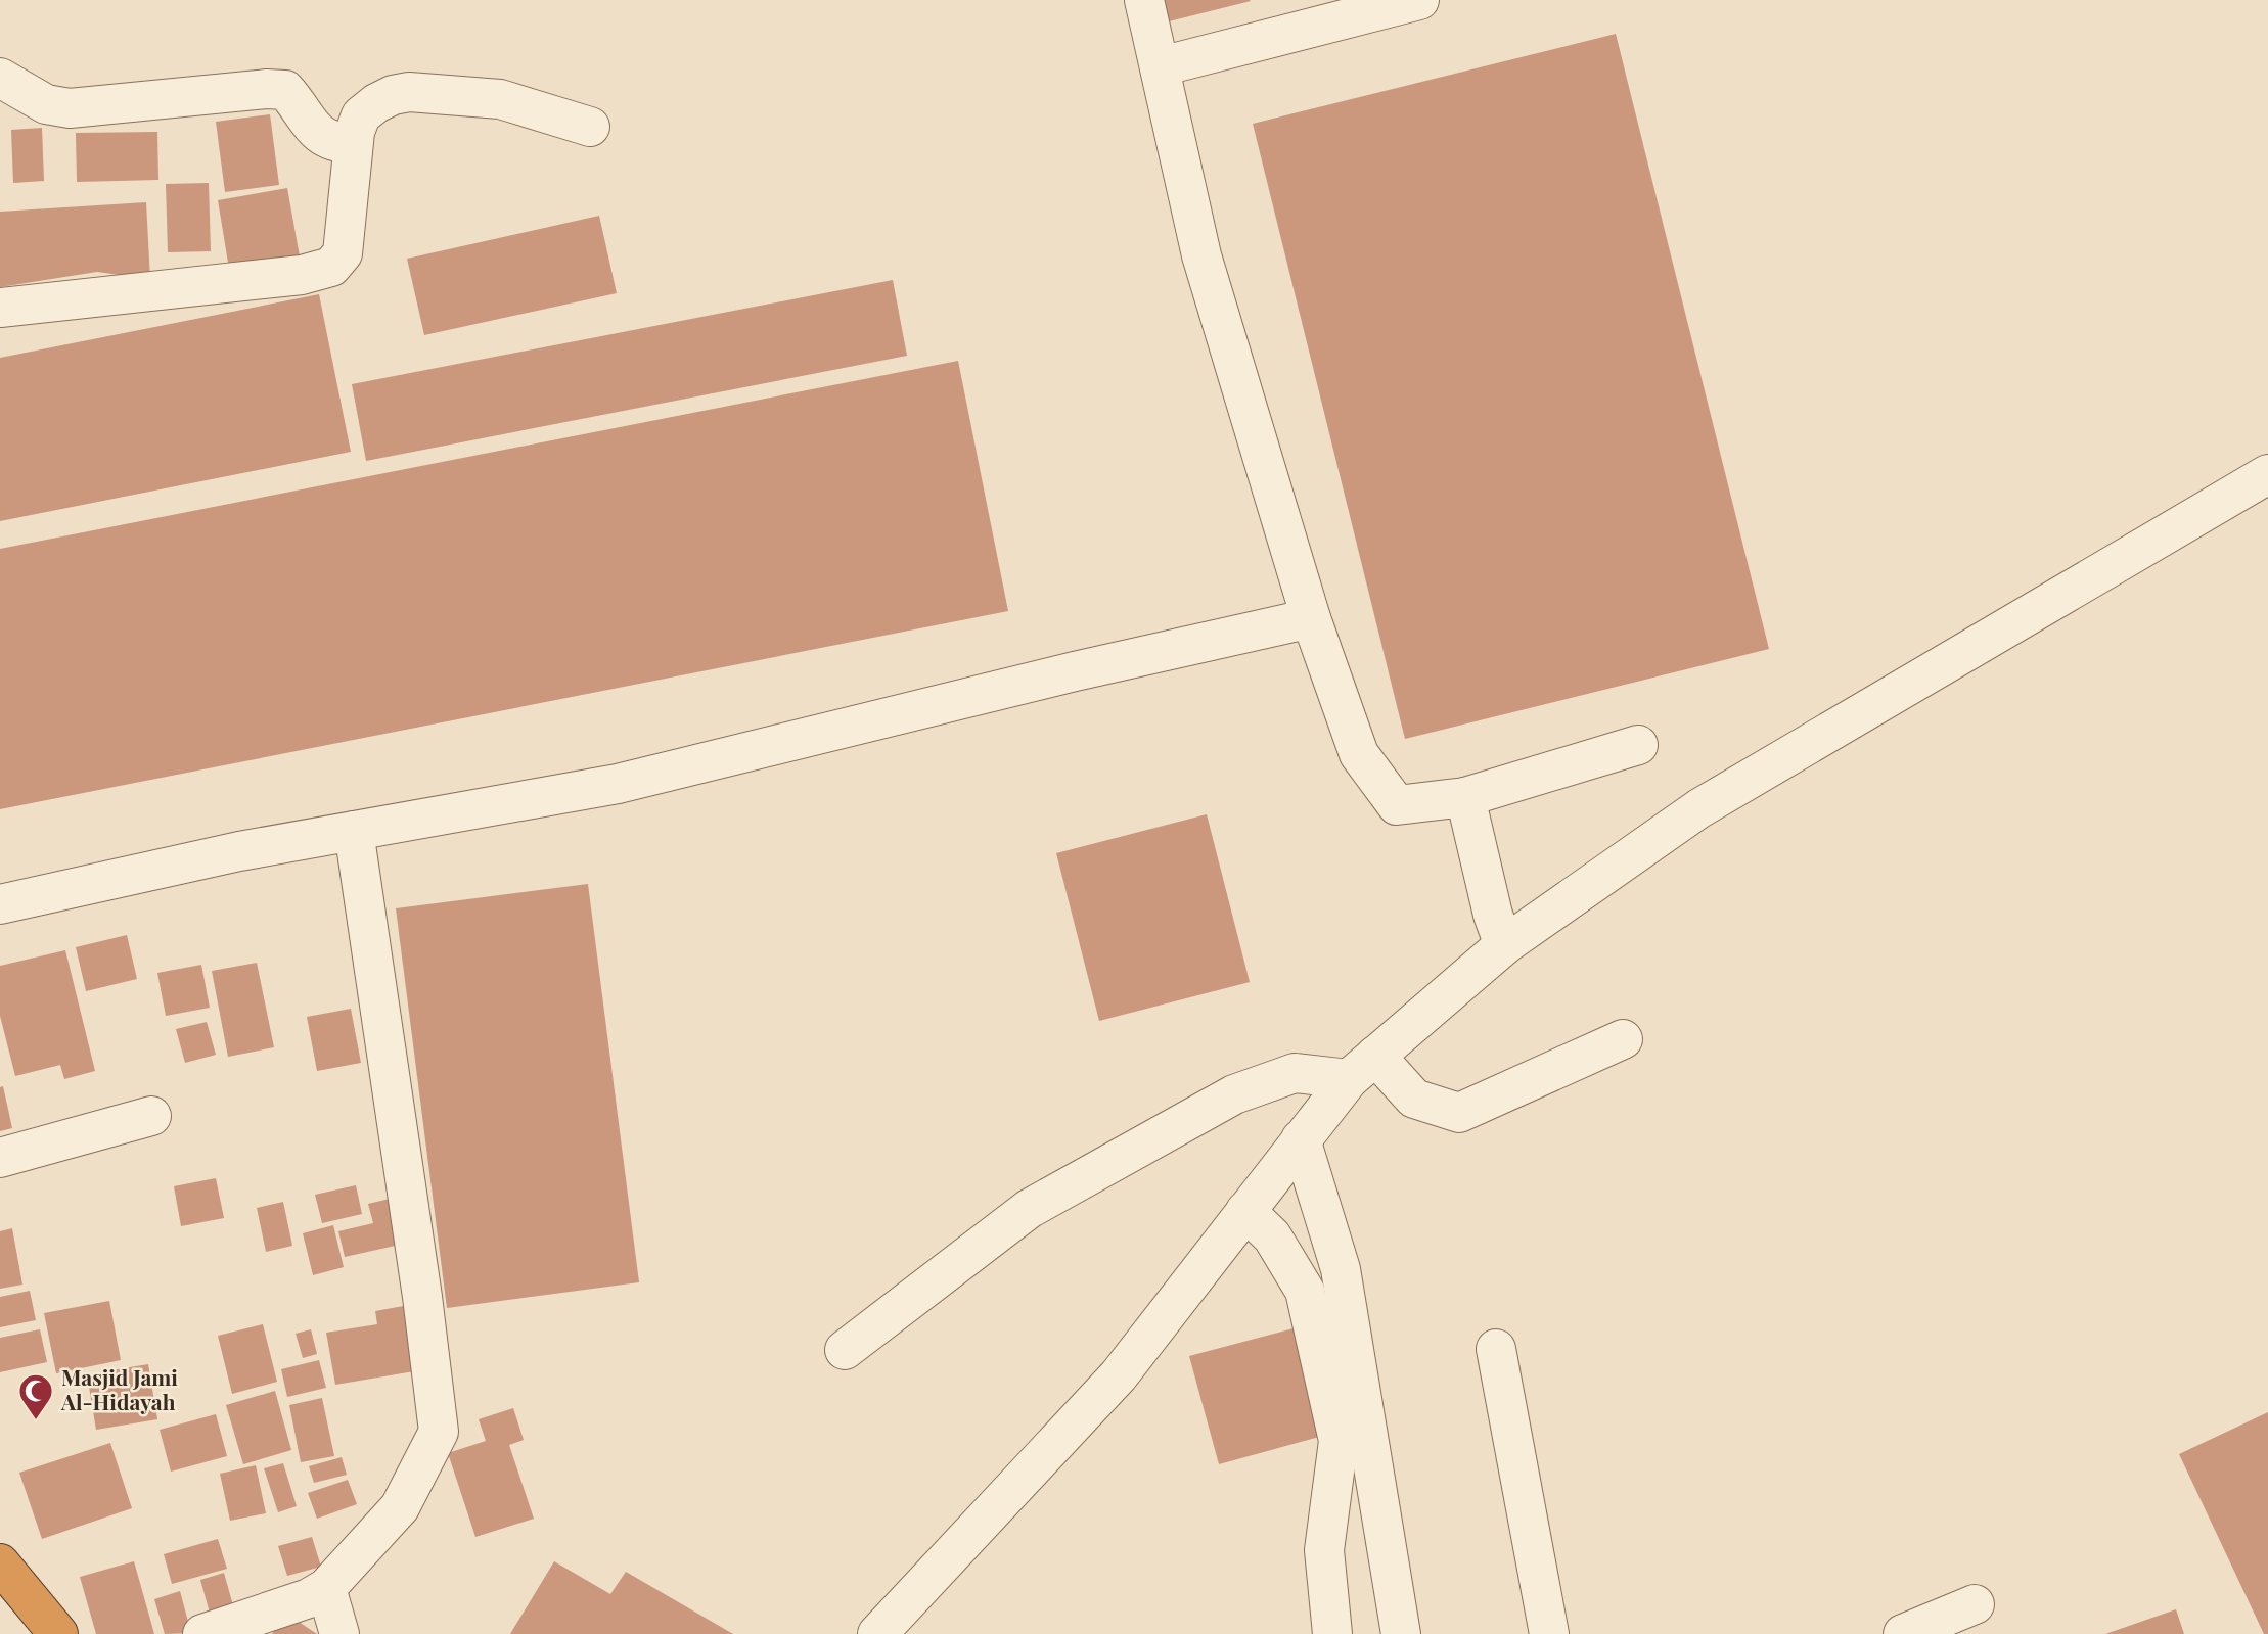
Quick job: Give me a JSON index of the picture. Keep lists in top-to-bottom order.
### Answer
{
  "places": {
    "mosque": ["Masjid Jami Al-Hidayah"]
  }
}
